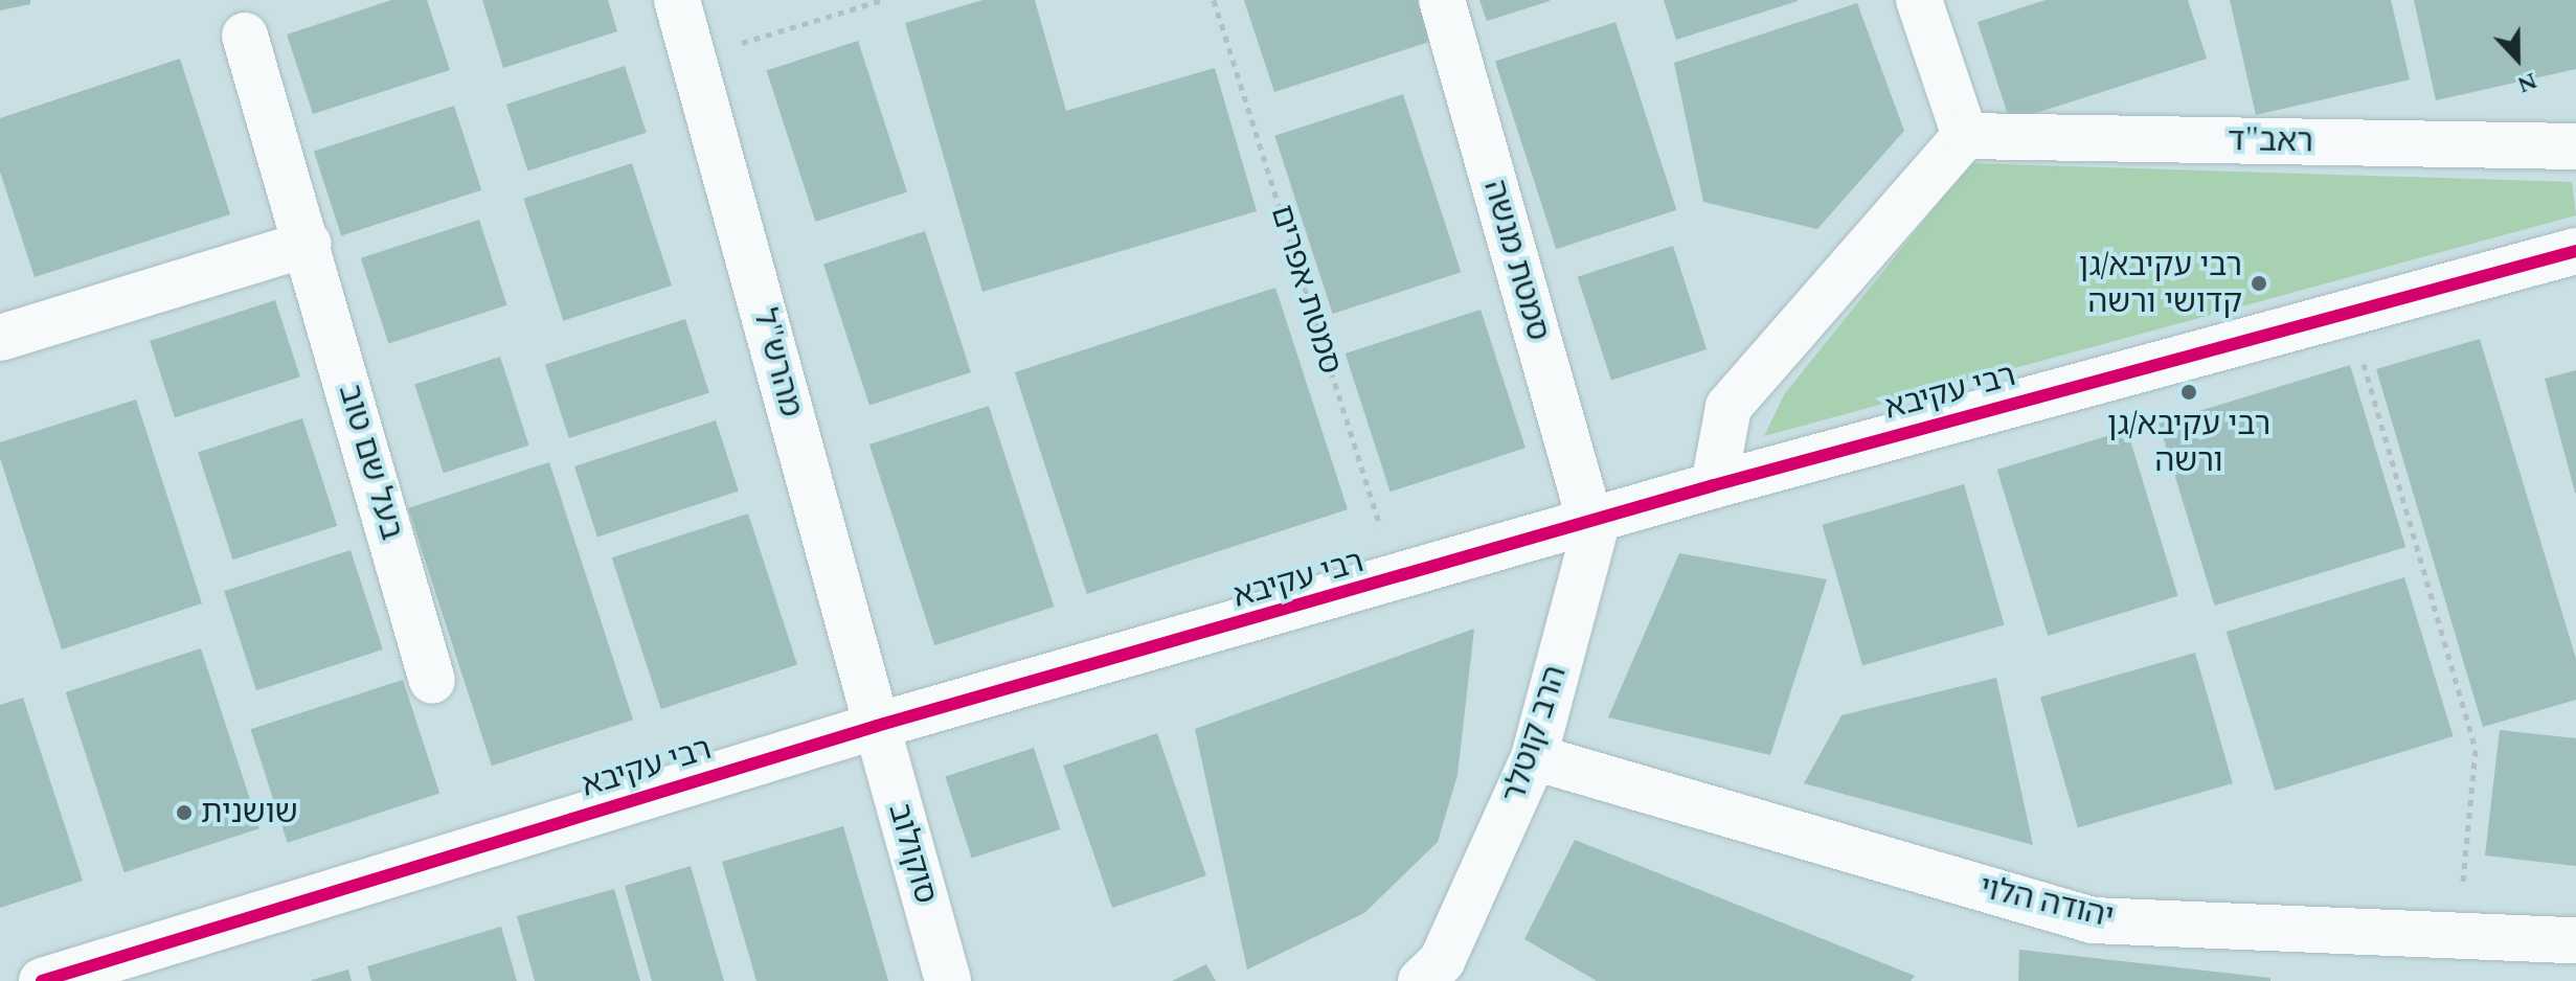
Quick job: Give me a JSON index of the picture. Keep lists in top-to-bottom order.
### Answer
{
  "streets": {
    "street": [
      "ראב\"ד",
      "סמטת מנשה",
      "מהרש\"ל",
      "רבי עקיבא",
      "בעל שם טוב",
      "הרב קוטלר",
      "סוקולוב",
      "יהודה הלוי"
    ],
    "path": ["סמטת אפרים"]
  },
  "crossings": [
    ["סמטת מנשה", "רבי עקיבא"],
    ["סמטת מנשה", "הרב קוטלר"],
    ["סמטת אפרים", "רבי עקיבא"],
    ["מהרש\"ל", "רבי עקיבא"],
    ["מהרש\"ל", "סוקולוב"],
    ["רבי עקיבא", "הרב קוטלר"],
    ["רבי עקיבא", "סוקולוב"],
    ["הרב קוטלר", "יהודה הלוי"]
  ],
  "places": ["רבי עקיבא/גן קדושי ורשה", "רבי עקיבא/גן ורשה", "שושנית"],
  "north": "bottom"
}
